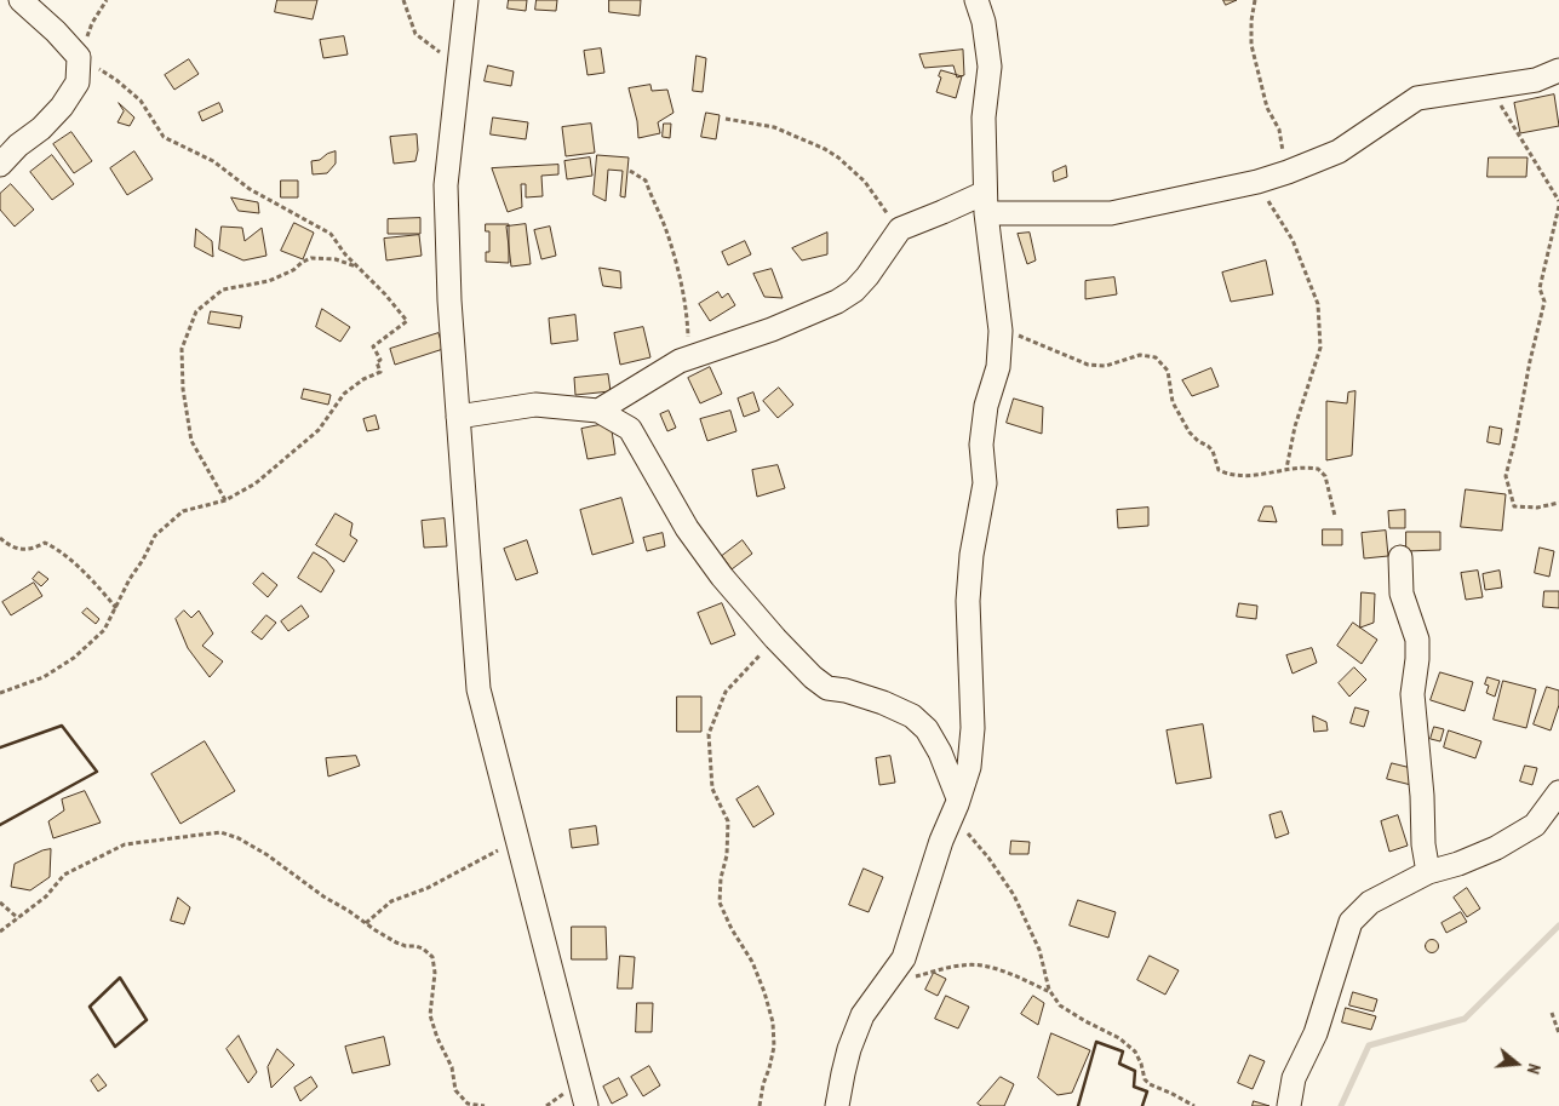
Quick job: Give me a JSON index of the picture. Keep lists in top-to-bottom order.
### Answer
{
  "north": "right"
}
